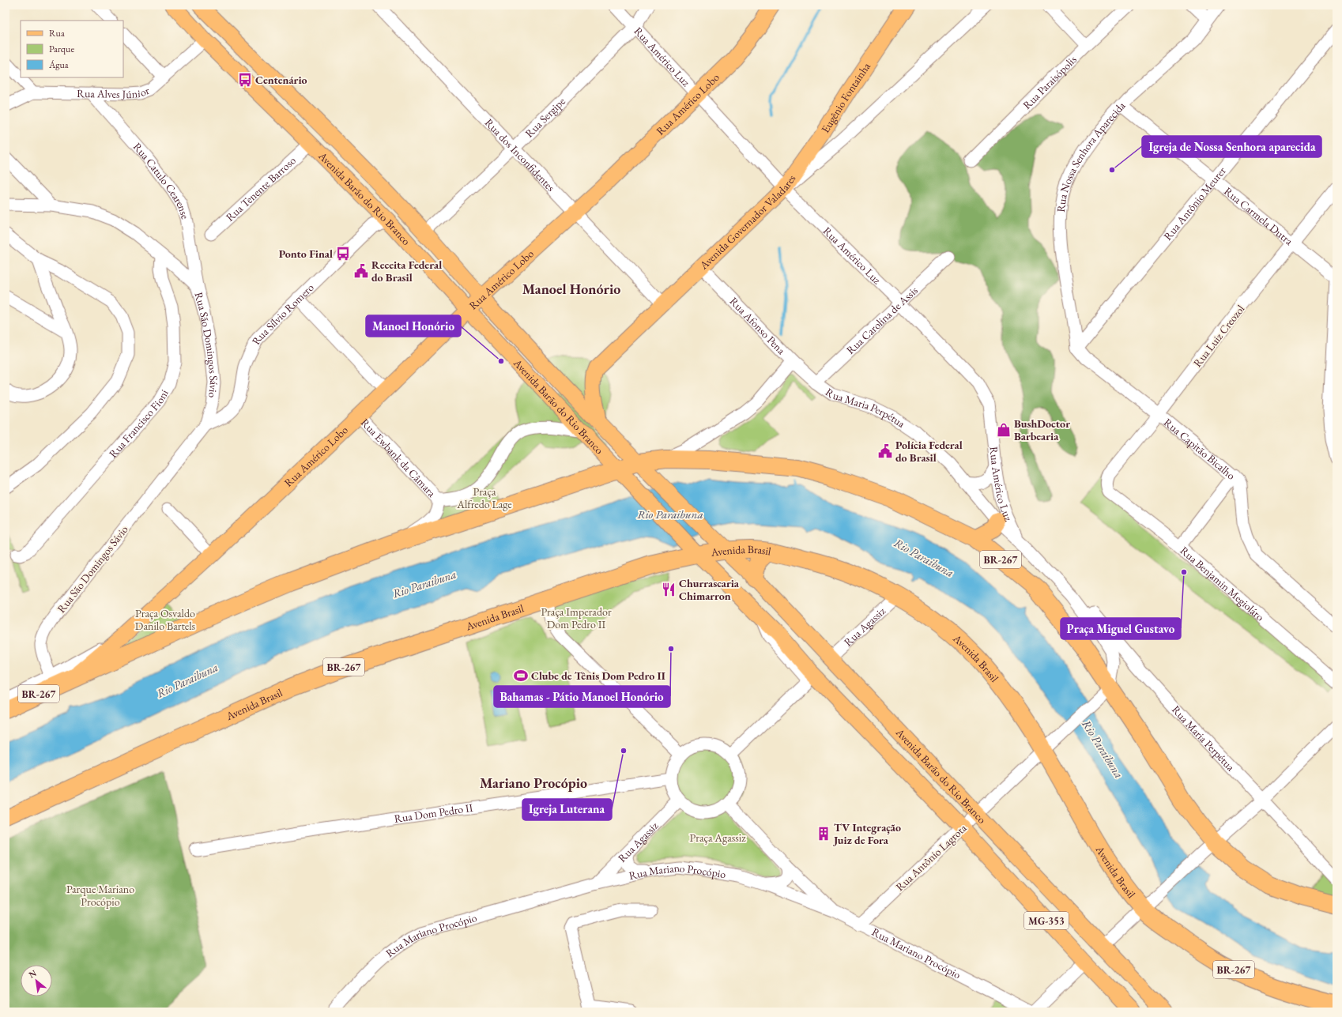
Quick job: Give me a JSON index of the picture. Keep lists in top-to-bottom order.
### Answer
{
  "streets": {
    "highway": ["Avenida Brasil", "BR-267"],
    "main road": [
      "Eugênio Fontainha",
      "Rua Américo Lobo",
      "Avenida Barão do Rio Branco",
      "Avenida Governador Valadares",
      "MG-353"
    ],
    "street": [
      "Rua Américo Luz",
      "Rua Paraisópolis",
      "Rua Alves Júnior",
      "Rua Sergipe",
      "Rua dos Inconfidentes",
      "Rua Nossa Senhora Aparecida",
      "Rua Catulo Cearense",
      "Rua Tenente Barroso",
      "Rua Antônio Meurer",
      "Rua Carmela Dutra",
      "Rua Sílvio Romero",
      "Rua Carolina de Assis",
      "Rua Afonso Pena",
      "Rua Luiz Creozol",
      "Rua São Domingos Sávio",
      "Rua Maria Perpétua",
      "Rua Francisco Fioni",
      "Rua Capitão Bicalho",
      "Rua Ewbank da Câmara",
      "Rua Benjamin Megioláro",
      "Rua Agassiz",
      "Rua Dom Pedro II",
      "Rua Antônio Lagrota",
      "Rua Mariano Procópio"
    ]
  },
  "crossings": [
    ["Rua Américo Luz", "Eugênio Fontainha"],
    ["Rua Américo Luz", "Rua Américo Lobo"],
    ["Rua Américo Luz", "Rua Sergipe"],
    ["Rua Américo Luz", "Avenida Governador Valadares"],
    ["Rua Américo Luz", "Rua Carolina de Assis"],
    ["Rua Américo Luz", "Rua Maria Perpétua"],
    ["Rua Alves Júnior", "Rua Catulo Cearense"],
    ["Rua Alves Júnior", "Avenida Barão do Rio Branco"],
    ["Eugênio Fontainha", "Avenida Governador Valadares"],
    ["Rua Américo Lobo", "Rua dos Inconfidentes"],
    ["Rua Américo Lobo", "Avenida Barão do Rio Branco"],
    ["Rua Américo Lobo", "Rua São Domingos Sávio"],
    ["Rua Américo Lobo", "Rua Ewbank da Câmara"],
    ["Rua Américo Lobo", "BR-267"],
    ["Rua Sergipe", "Rua dos Inconfidentes"],
    ["Rua Sergipe", "Avenida Barão do Rio Branco"],
    ["Rua dos Inconfidentes", "Avenida Governador Valadares"],
    ["Rua Nossa Senhora Aparecida", "Rua Antônio Meurer"],
    ["Rua Nossa Senhora Aparecida", "Rua Carmela Dutra"],
    ["Rua Nossa Senhora Aparecida", "Rua Capitão Bicalho"],
    ["Rua Catulo Cearense", "Rua São Domingos Sávio"],
    ["Rua Tenente Barroso", "Avenida Barão do Rio Branco"],
    ["Avenida Barão do Rio Branco", "Avenida Governador Valadares"],
    ["Avenida Barão do Rio Branco", "Rua Sílvio Romero"],
    ["Avenida Barão do Rio Branco", "Avenida Brasil"],
    ["Avenida Barão do Rio Branco", "BR-267"],
    ["Avenida Barão do Rio Branco", "Rua Agassiz"],
    ["Avenida Barão do Rio Branco", "Rua Antônio Lagrota"],
    ["Avenida Barão do Rio Branco", "MG-353"],
    ["Rua Antônio Meurer", "Rua Carmela Dutra"],
    ["Rua Antônio Meurer", "Rua Capitão Bicalho"],
    ["Rua Carmela Dutra", "Rua Luiz Creozol"],
    ["Avenida Governador Valadares", "Rua Afonso Pena"],
    ["Rua Sílvio Romero", "Rua São Domingos Sávio"],
    ["Rua Carolina de Assis", "Rua Afonso Pena"],
    ["Rua Carolina de Assis", "Rua Maria Perpétua"],
    ["Rua Afonso Pena", "Rua Maria Perpétua"],
    ["Rua Luiz Creozol", "Rua Capitão Bicalho"],
    ["Rua Luiz Creozol", "Rua Benjamin Megioláro"],
    ["Rua São Domingos Sávio", "Rua Francisco Fioni"],
    ["Rua São Domingos Sávio", "BR-267"],
    ["Rua Maria Perpétua", "BR-267"],
    ["Rua Maria Perpétua", "Rua Antônio Lagrota"],
    ["Avenida Brasil", "Rua Agassiz"],
    ["Avenida Brasil", "Rua Antônio Lagrota"],
    ["Avenida Brasil", "MG-353"],
    ["BR-267", "Rua Antônio Lagrota"],
    ["BR-267", "MG-353"],
    ["Rua Agassiz", "Rua Dom Pedro II"],
    ["Rua Agassiz", "Rua Mariano Procópio"],
    ["Rua Antônio Lagrota", "Rua Mariano Procópio"]
  ],
  "districts": ["Manoel Honório", "Mariano Procópio"],
  "water": ["Rio Paraibuna"],
  "parks": [
    "Praça Alfredo Lage",
    "Praça Imperador Dom Pedro II",
    "Praça Osvaldo Danilo Bartels",
    "Praça Agassiz",
    "Parque Mariano Procópio"
  ],
  "places": {
    "bus stop": ["Centenário", "Ponto Final"],
    "other": [
      "Igreja de Nossa Senhora aparecida",
      "Manoel Honório",
      "Praça Miguel Gustavo",
      "Bahamas - Pátio Manoel Honório",
      "Igreja Luterana"
    ],
    "public building": ["Receita Federal do Brasil", "Polícia Federal do Brasil"],
    "shop": ["BushDoctor Barbearia"],
    "restaurant": ["Churrascaria Chimarron"],
    "sports": ["Clube de Tênis Dom Pedro II"],
    "building": ["TV Integração Juiz de Fora"]
  },
  "legend": ["Rua", "Parque", "Água"],
  "north": "top left"
}
